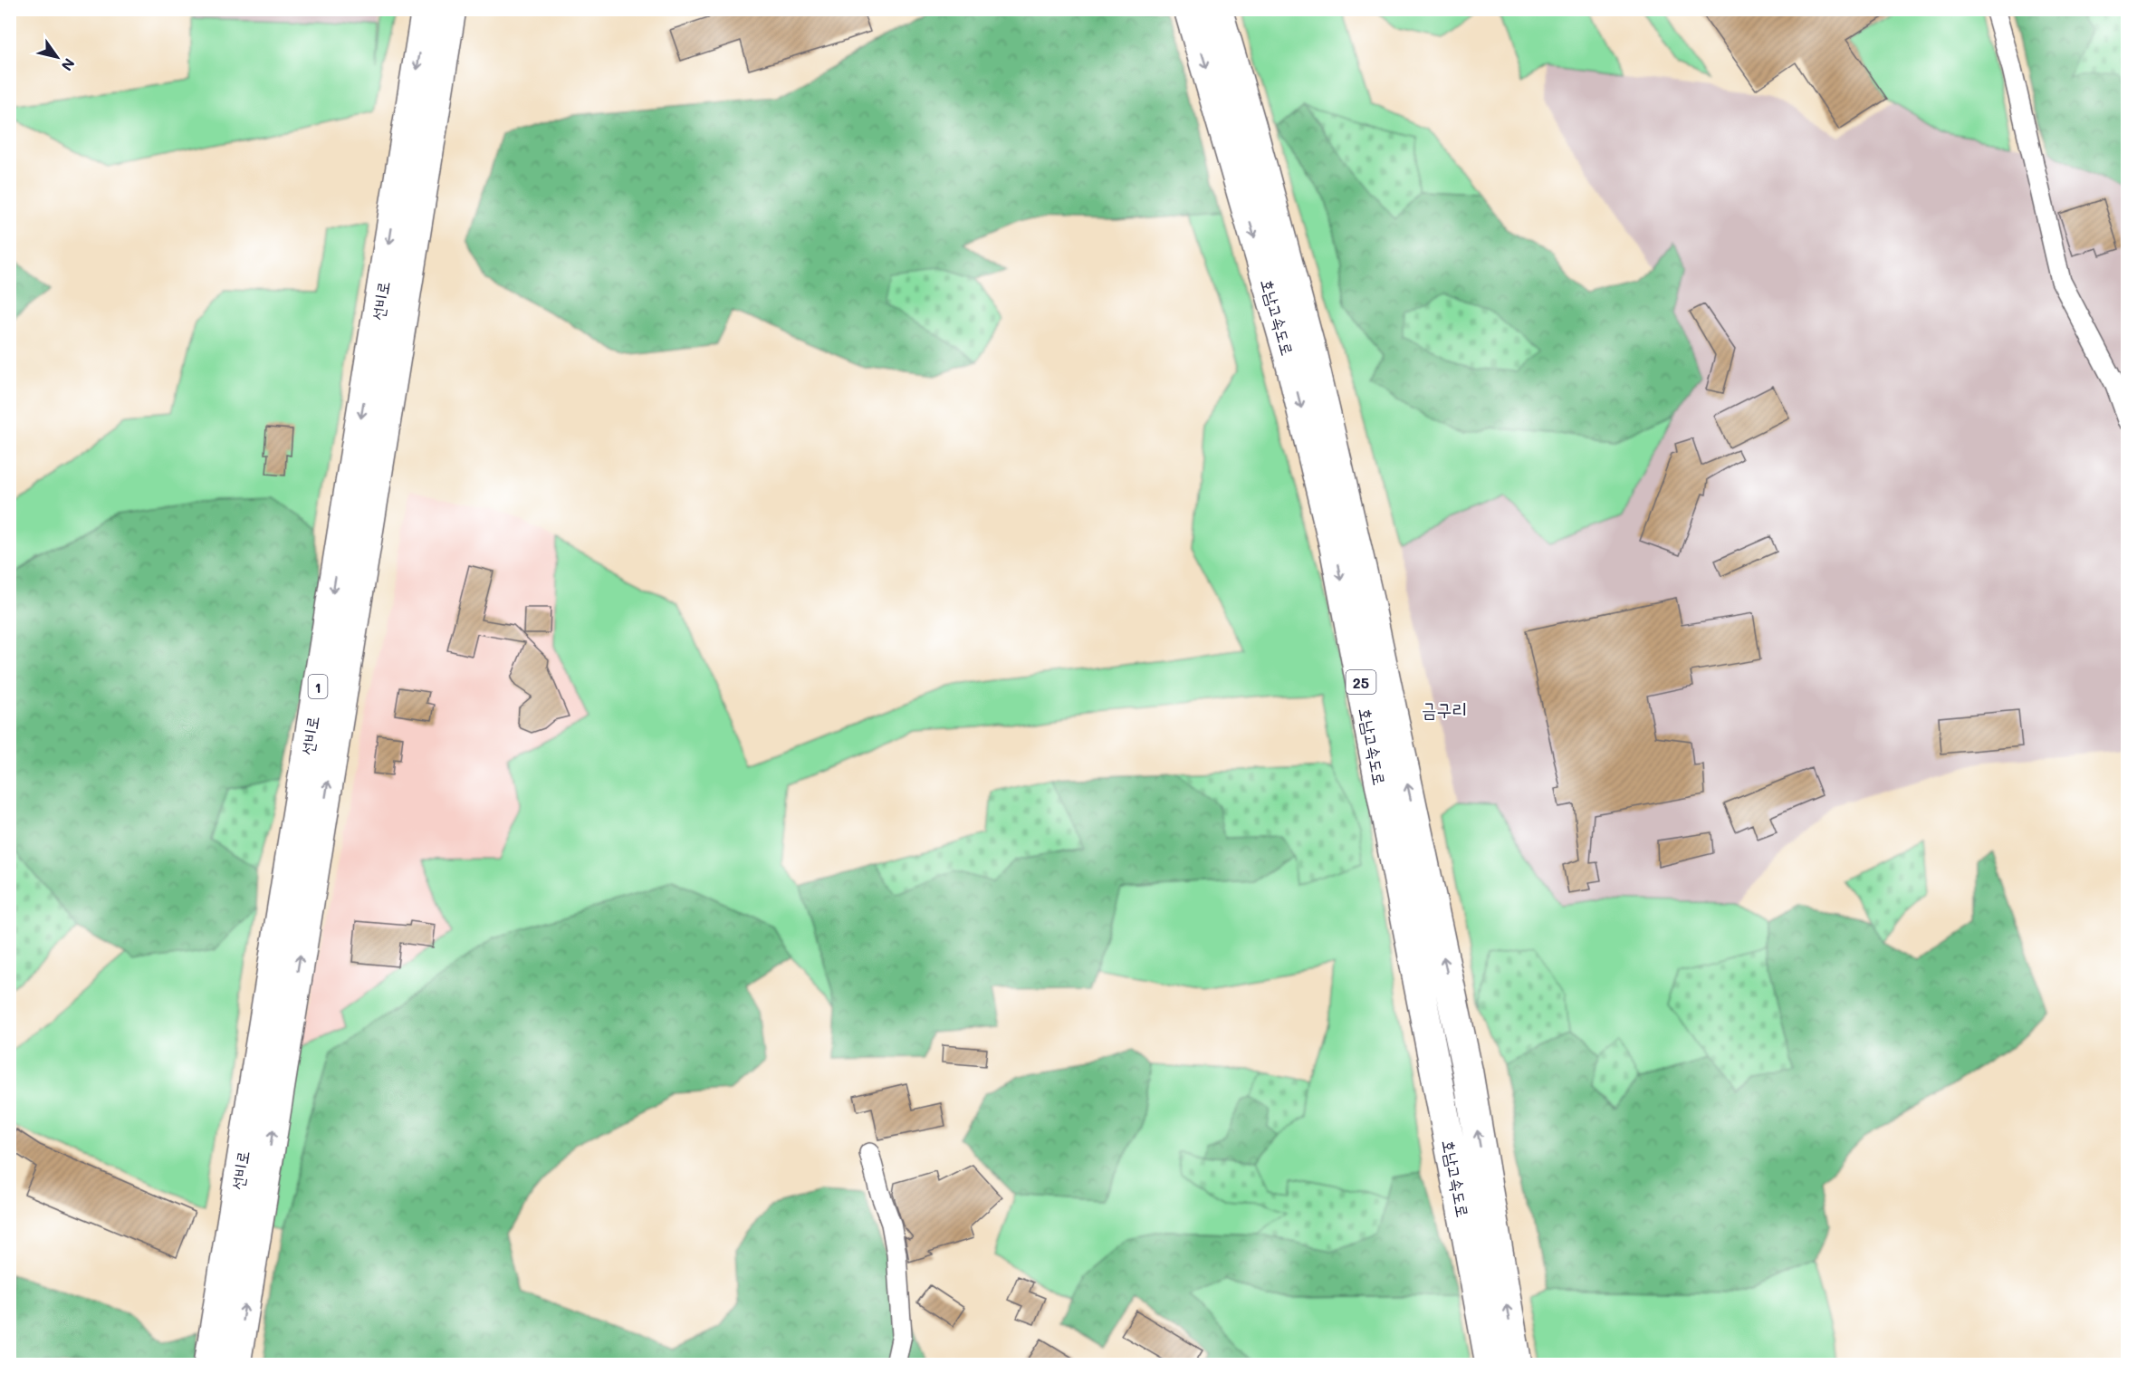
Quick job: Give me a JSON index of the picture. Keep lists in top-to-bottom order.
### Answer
{
  "streets": {
    "main road": [
      "선비로",
      "호남고속도로",
      "25",
      "1"
    ]
  },
  "districts": ["금구리"],
  "north": "bottom right"
}
